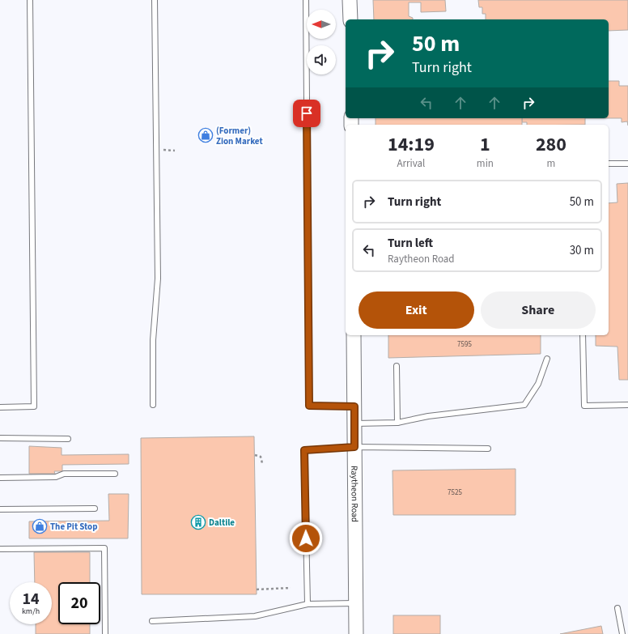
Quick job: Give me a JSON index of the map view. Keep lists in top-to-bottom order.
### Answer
{
  "streets": {
    "street": ["Raytheon Road"]
  },
  "places": {
    "shop": ["(Former) Zion Market", "The Pit Stop"],
    "building": ["Daltile"]
  },
  "house_numbers": ["7595", "7525"],
  "north": "left",
  "page": {
    "turn": ["50 m", "Turn right"],
    "eta": [
      "14:19",
      "Arrival",
      "1",
      "min",
      "280",
      "m"
    ],
    "list": [
      {
        "name": "Turn right",
        "value": "50 m"
      },
      {
        "name": "Turn left",
        "note": "Raytheon Road",
        "value": "30 m"
      }
    ],
    "buttons": ["Exit", "Share"],
    "speed": "14 km/h",
    "limit": "20"
  }
}
